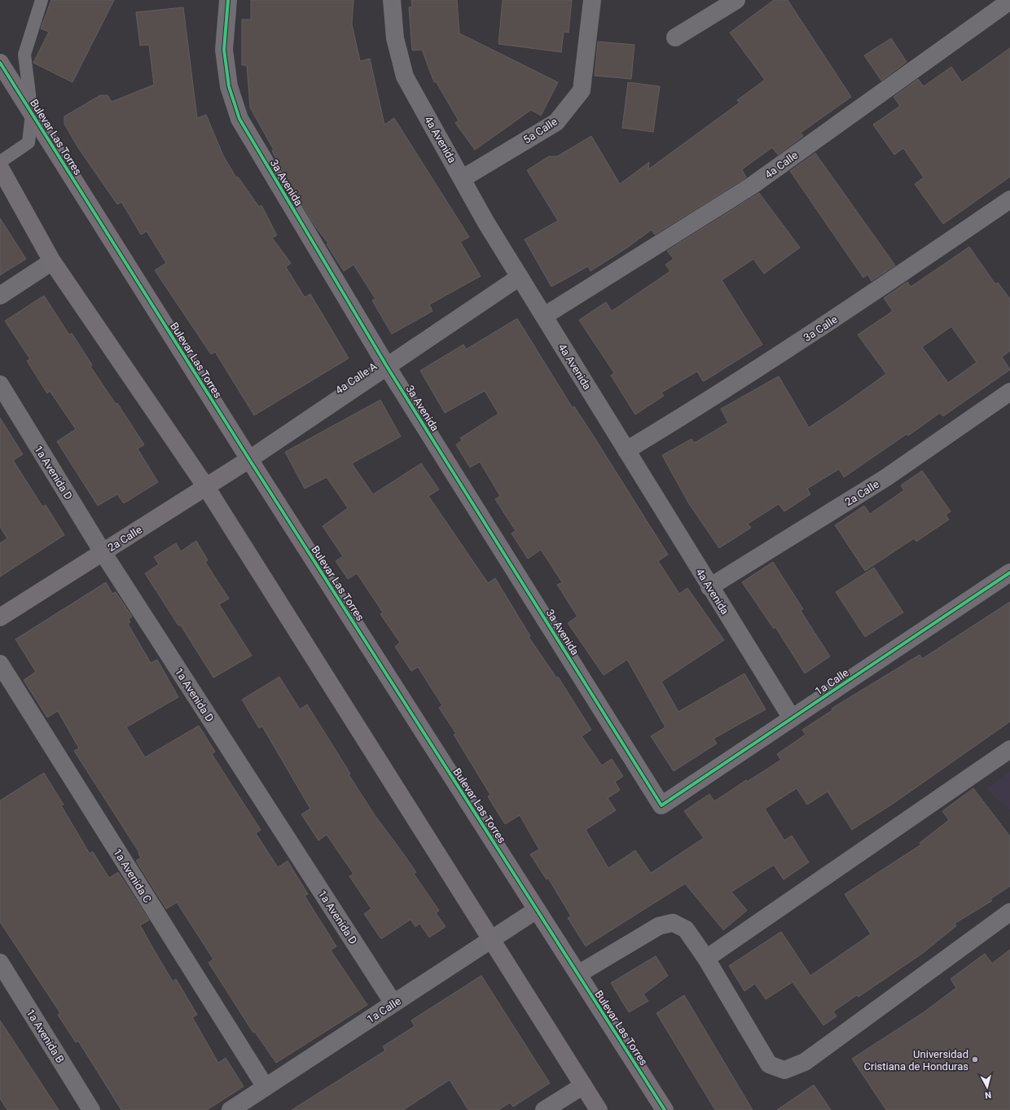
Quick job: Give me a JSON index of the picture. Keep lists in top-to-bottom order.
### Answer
{
  "streets": {
    "street": [
      "5a Calle",
      "Bulevar Las Torres",
      "4a Avenida",
      "4a Calle",
      "3a Avenida",
      "3a Calle",
      "4a Calle A",
      "1a Avenida D",
      "2a Calle",
      "1a Calle",
      "1a Avenida C",
      "1a Avenida B"
    ]
  },
  "crossings": [
    ["5a Calle", "4a Avenida"],
    ["Bulevar Las Torres", "4a Calle A"],
    ["Bulevar Las Torres", "2a Calle"],
    ["Bulevar Las Torres", "1a Calle"],
    ["4a Avenida", "4a Calle"],
    ["4a Avenida", "3a Calle"],
    ["4a Avenida", "4a Calle A"],
    ["4a Avenida", "2a Calle"],
    ["4a Avenida", "1a Calle"],
    ["3a Avenida", "4a Calle A"],
    ["3a Avenida", "1a Calle"],
    ["4a Calle A", "2a Calle"],
    ["1a Avenida D", "2a Calle"],
    ["1a Avenida D", "1a Calle"],
    ["1a Calle", "1a Avenida C"]
  ],
  "places": ["Universidad Cristiana de Honduras"],
  "north": "bottom"
}
